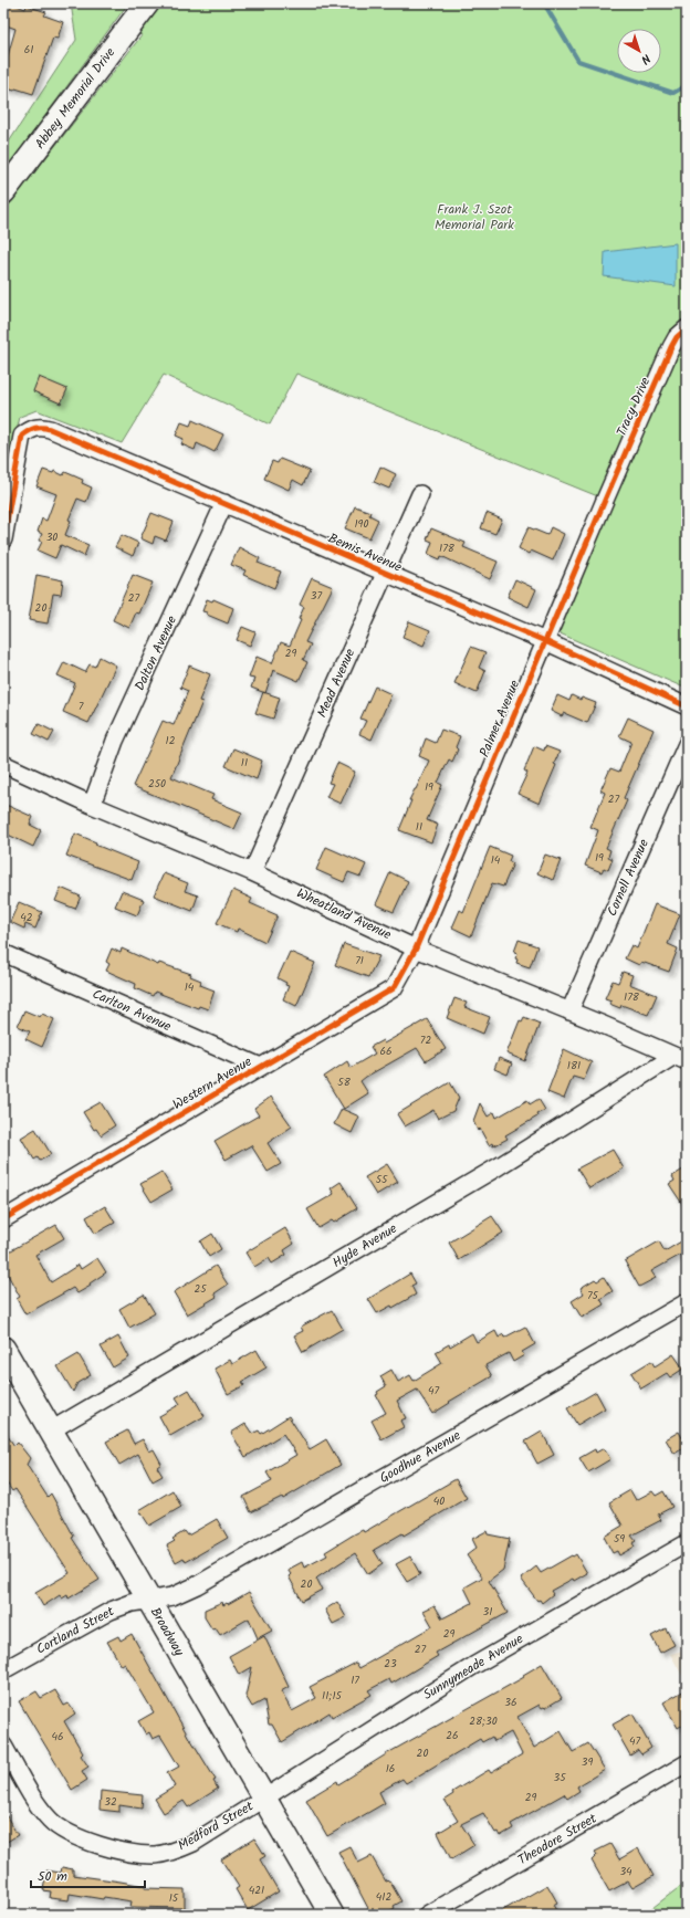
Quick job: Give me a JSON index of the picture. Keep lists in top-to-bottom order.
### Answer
{
  "streets": {
    "main road": ["Abbey Memorial Drive", "Broadway"],
    "street": [
      "Tracy Drive",
      "Bemis Avenue",
      "Dalton Avenue",
      "Mead Avenue",
      "Palmer Avenue",
      "Cornell Avenue",
      "Wheatland Avenue",
      "Carlton Avenue",
      "Western Avenue",
      "Hyde Avenue",
      "Goodhue Avenue",
      "Cortland Street",
      "Sunnymeade Avenue",
      "Medford Street",
      "Theodore Street"
    ]
  },
  "crossings": [
    ["Tracy Drive", "Palmer Avenue"],
    ["Bemis Avenue", "Dalton Avenue"],
    ["Bemis Avenue", "Mead Avenue"],
    ["Bemis Avenue", "Palmer Avenue"],
    ["Dalton Avenue", "Wheatland Avenue"],
    ["Mead Avenue", "Wheatland Avenue"],
    ["Palmer Avenue", "Wheatland Avenue"],
    ["Palmer Avenue", "Western Avenue"],
    ["Cornell Avenue", "Wheatland Avenue"],
    ["Wheatland Avenue", "Western Avenue"],
    ["Wheatland Avenue", "Hyde Avenue"],
    ["Carlton Avenue", "Western Avenue"],
    ["Hyde Avenue", "Broadway"],
    ["Goodhue Avenue", "Cortland Street"],
    ["Goodhue Avenue", "Broadway"],
    ["Cortland Street", "Broadway"],
    ["Broadway", "Sunnymeade Avenue"],
    ["Broadway", "Medford Street"],
    ["Sunnymeade Avenue", "Medford Street"]
  ],
  "parks": ["Frank J. Szot Memorial Park"],
  "house_numbers": [
    "61",
    "190",
    "30",
    "178",
    "37",
    "27",
    "20",
    "29",
    "7",
    "12",
    "11",
    "250",
    "19",
    "27",
    "11",
    "19",
    "14",
    "42",
    "71",
    "14",
    "178",
    "72",
    "66",
    "181",
    "58",
    "55",
    "25",
    "75",
    "47",
    "40",
    "59",
    "20",
    "31",
    "29",
    "27",
    "23",
    "17",
    "11;15",
    "36",
    "28;30",
    "26",
    "46",
    "47",
    "20",
    "39",
    "16",
    "35",
    "29",
    "32",
    "34",
    "421",
    "412",
    "15"
  ],
  "scale_bar": "50 m",
  "north": "bottom right"
}
